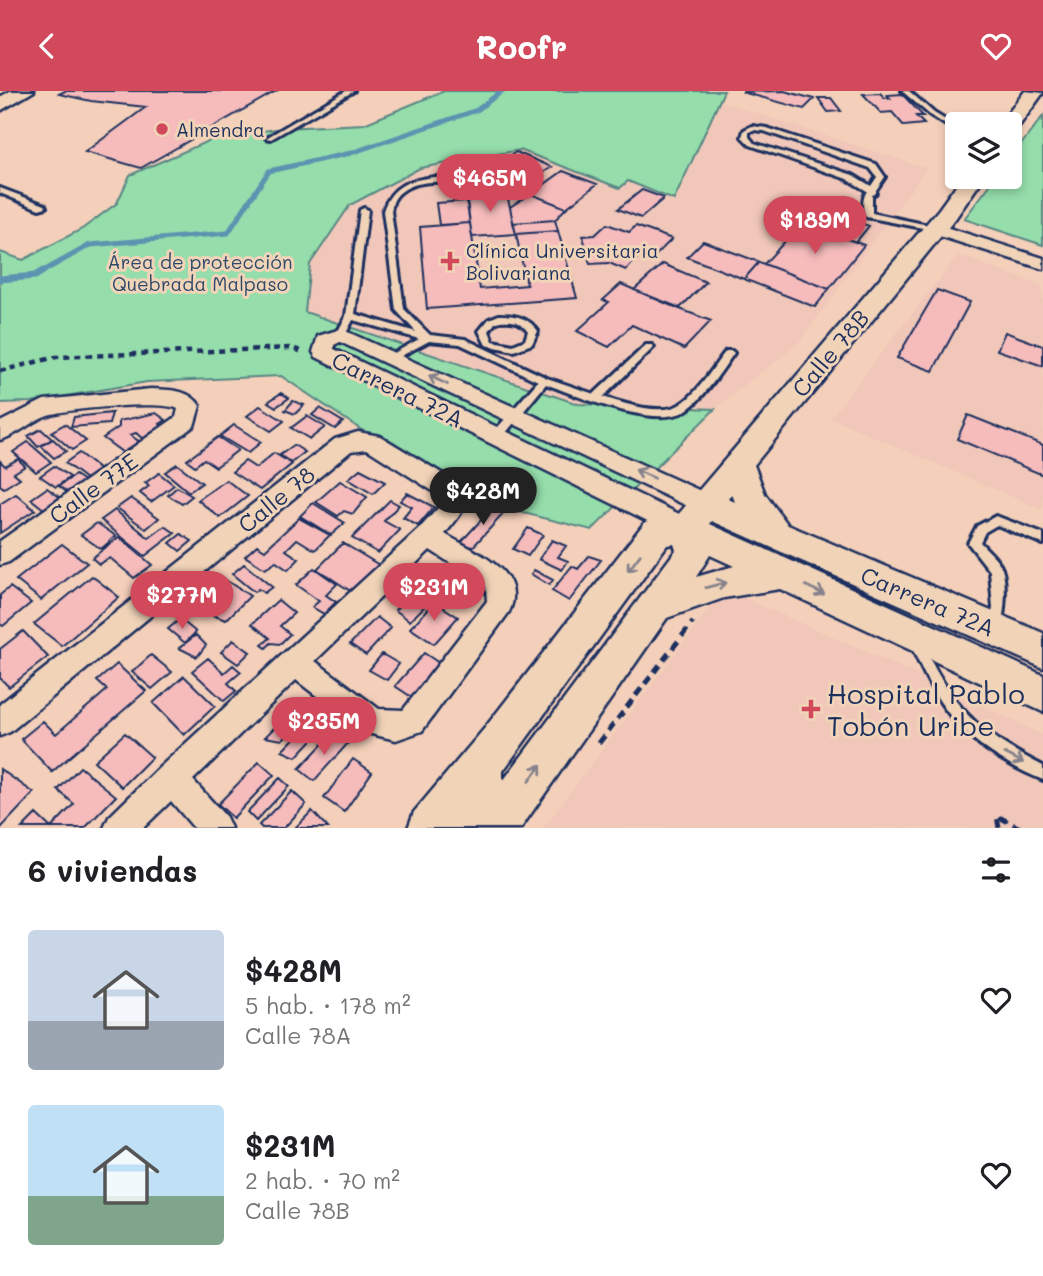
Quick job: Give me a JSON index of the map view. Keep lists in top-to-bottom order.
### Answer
{
  "streets": {
    "main road": ["Calle 78B", "Carrera 72A"],
    "street": ["Calle 77E", "Calle 78"]
  },
  "crossings": [
    ["Calle 78B", "Carrera 72A"]
  ],
  "parks": ["Área de protección Quebrada Malpaso"],
  "places": {
    "other": ["Almendra"],
    "health": ["Clínica Universitaria Bolivariana", "Hospital Pablo Tobón Uribe"]
  },
  "page": {
    "header": "Roofr",
    "price": [
      "$465M",
      "$189M",
      "$428M",
      "$231M",
      "$277M",
      "$235M"
    ],
    "heading": "6 viviendas",
    "list": [
      {
        "name": "$428M",
        "note": "5 hab. · 178 m² · Calle 78A"
      },
      {
        "name": "$231M",
        "note": "2 hab. · 70 m² · Calle 78B"
      }
    ]
  }
}
